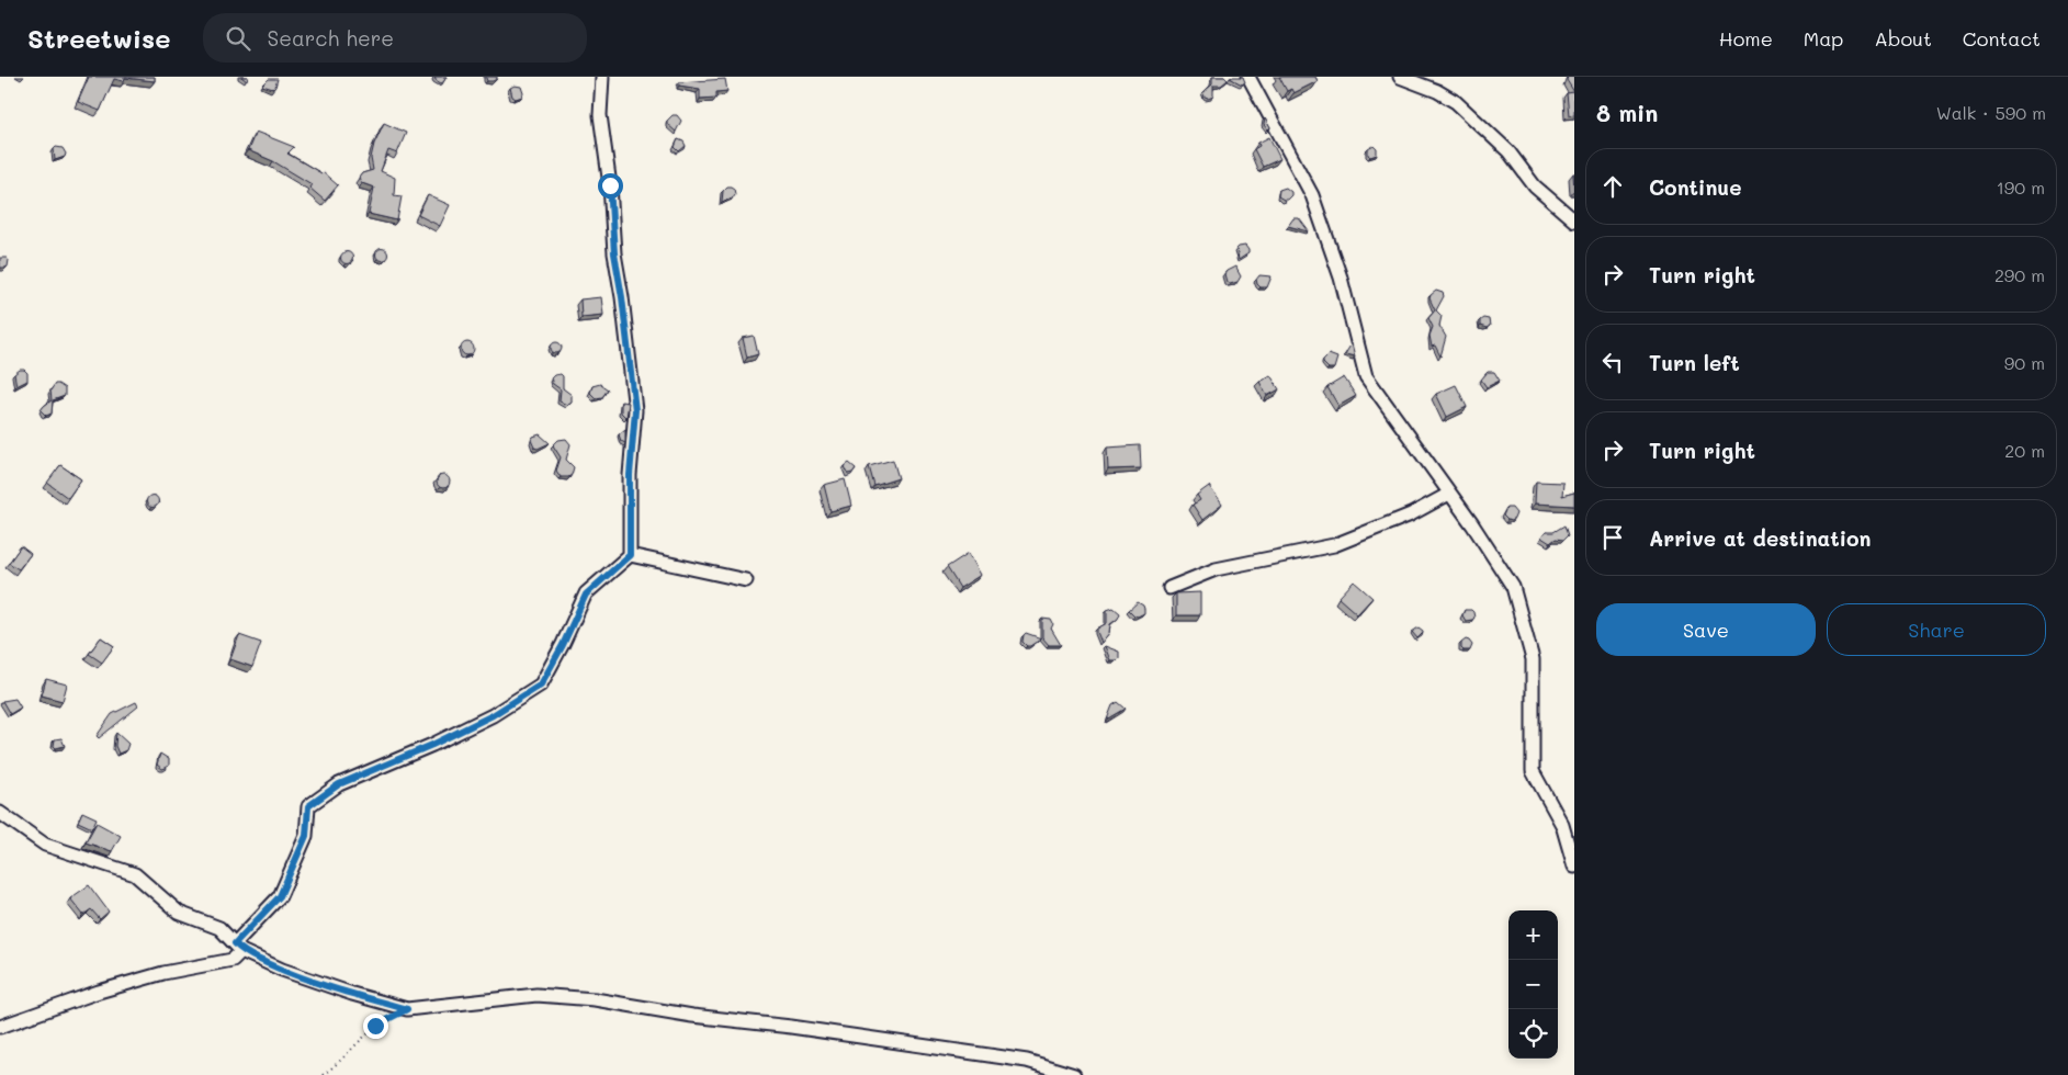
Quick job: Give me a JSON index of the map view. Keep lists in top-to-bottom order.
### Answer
{
  "page": {
    "header": "Streetwise",
    "search": "Search here",
    "nav": [
      "Home",
      "Map",
      "About",
      "Contact"
    ],
    "heading": ["8 min", "Walk · 590 m"],
    "list": [
      ["Continue", "190 m"],
      ["Turn right", "290 m"],
      ["Turn left", "90 m"],
      ["Turn right", "20 m"],
      "Arrive at destination"
    ],
    "buttons": ["Save", "Share"],
    "map_buttons": ["+", "−"]
  }
}
